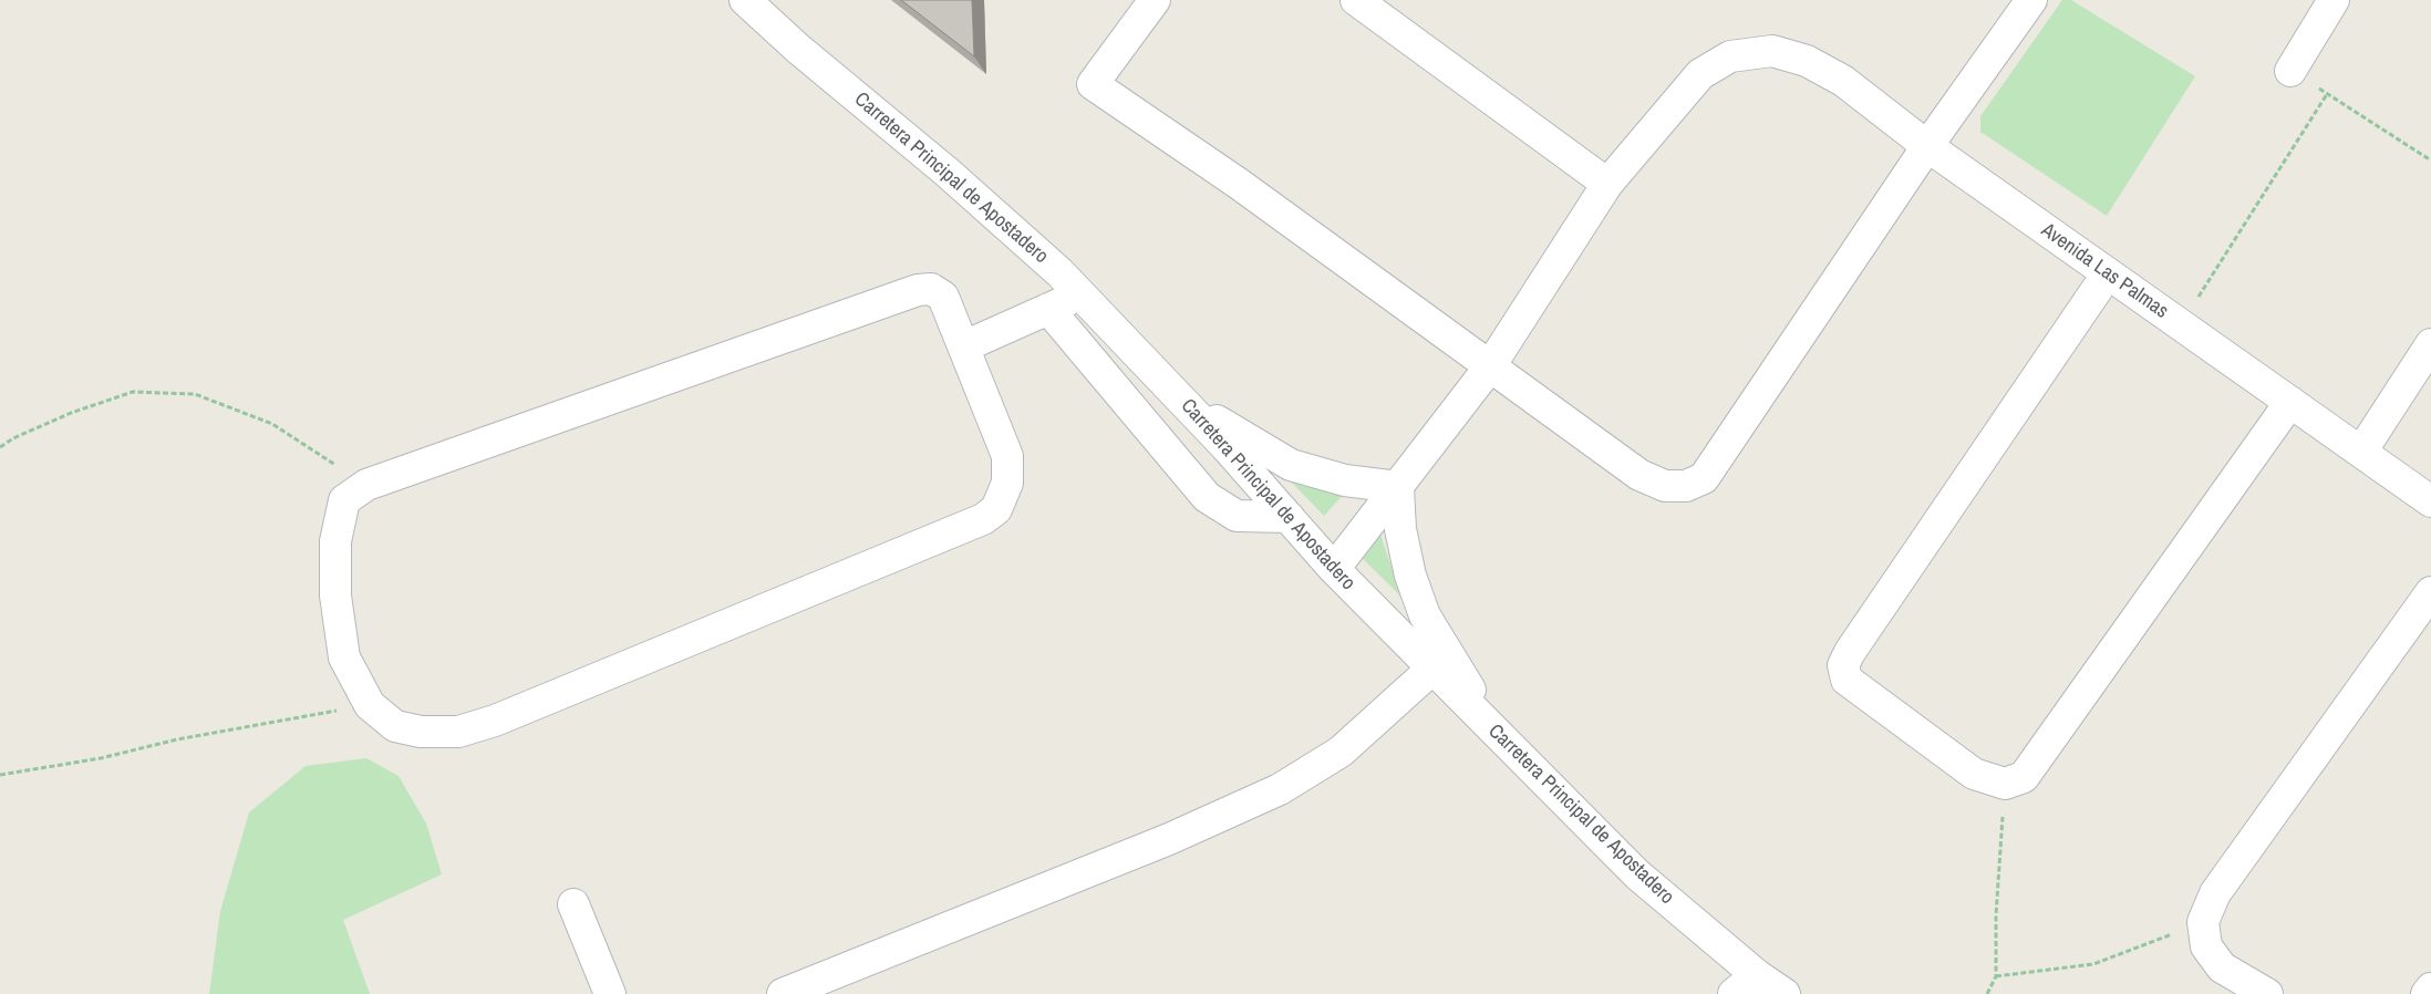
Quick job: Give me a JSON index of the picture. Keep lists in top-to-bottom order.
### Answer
{
  "streets": {
    "street": ["Carretera Principal de Apostadero", "Avenida Las Palmas"]
  }
}
